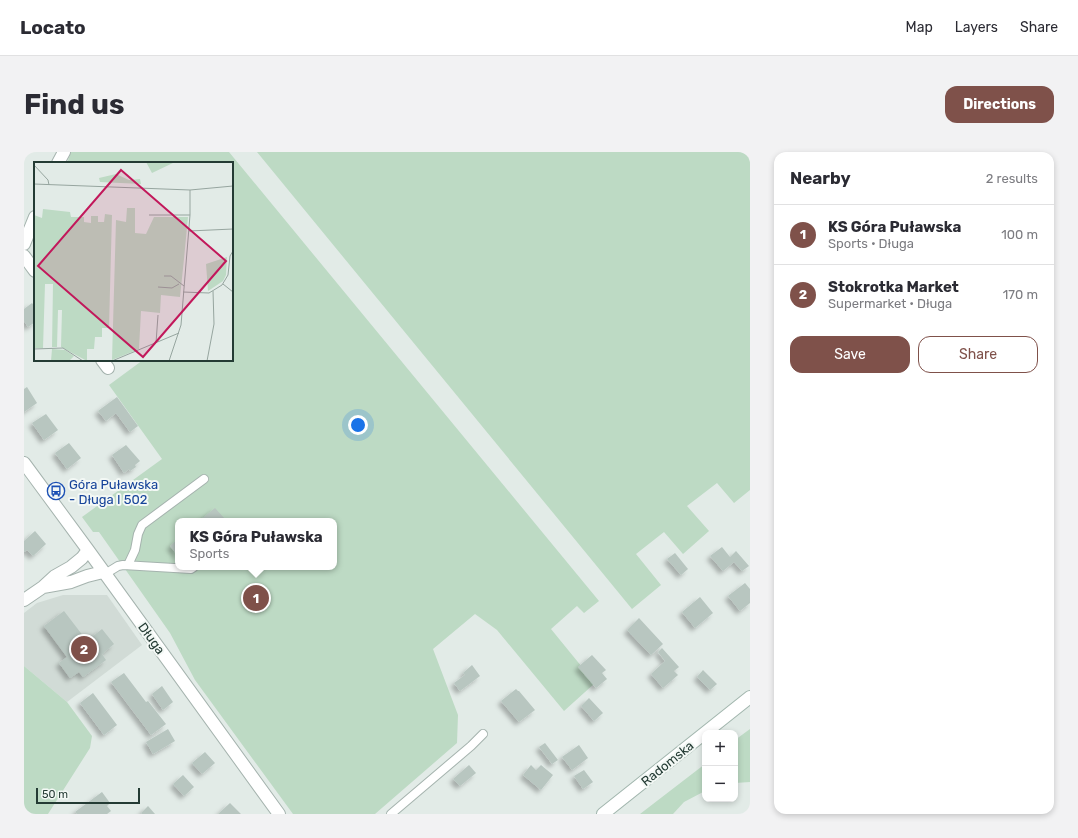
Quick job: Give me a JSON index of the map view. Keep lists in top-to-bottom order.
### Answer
{
  "streets": {
    "street": ["Długa", "Radomska"]
  },
  "places": {
    "bus stop": ["Góra Puławska - Długa I 502"]
  },
  "scale_bar": "50 m",
  "page": {
    "header": "Locato",
    "nav": ["Map", "Layers", "Share"],
    "buttons": [
      "Directions",
      ["Save", "Share"]
    ],
    "title": "Find us",
    "heading": ["Nearby", "2 results"],
    "list": [
      {
        "mark": "1",
        "name": "KS Góra Puławska",
        "note": "Sports · Długa",
        "value": "100 m"
      },
      {
        "mark": "2",
        "name": "Stokrotka Market",
        "note": "Supermarket · Długa",
        "value": "170 m"
      }
    ],
    "popup": ["KS Góra Puławska", "Sports"],
    "pins": ["1", "2"],
    "map_buttons": ["+", "−"],
    "scale": "50 m"
  }
}
